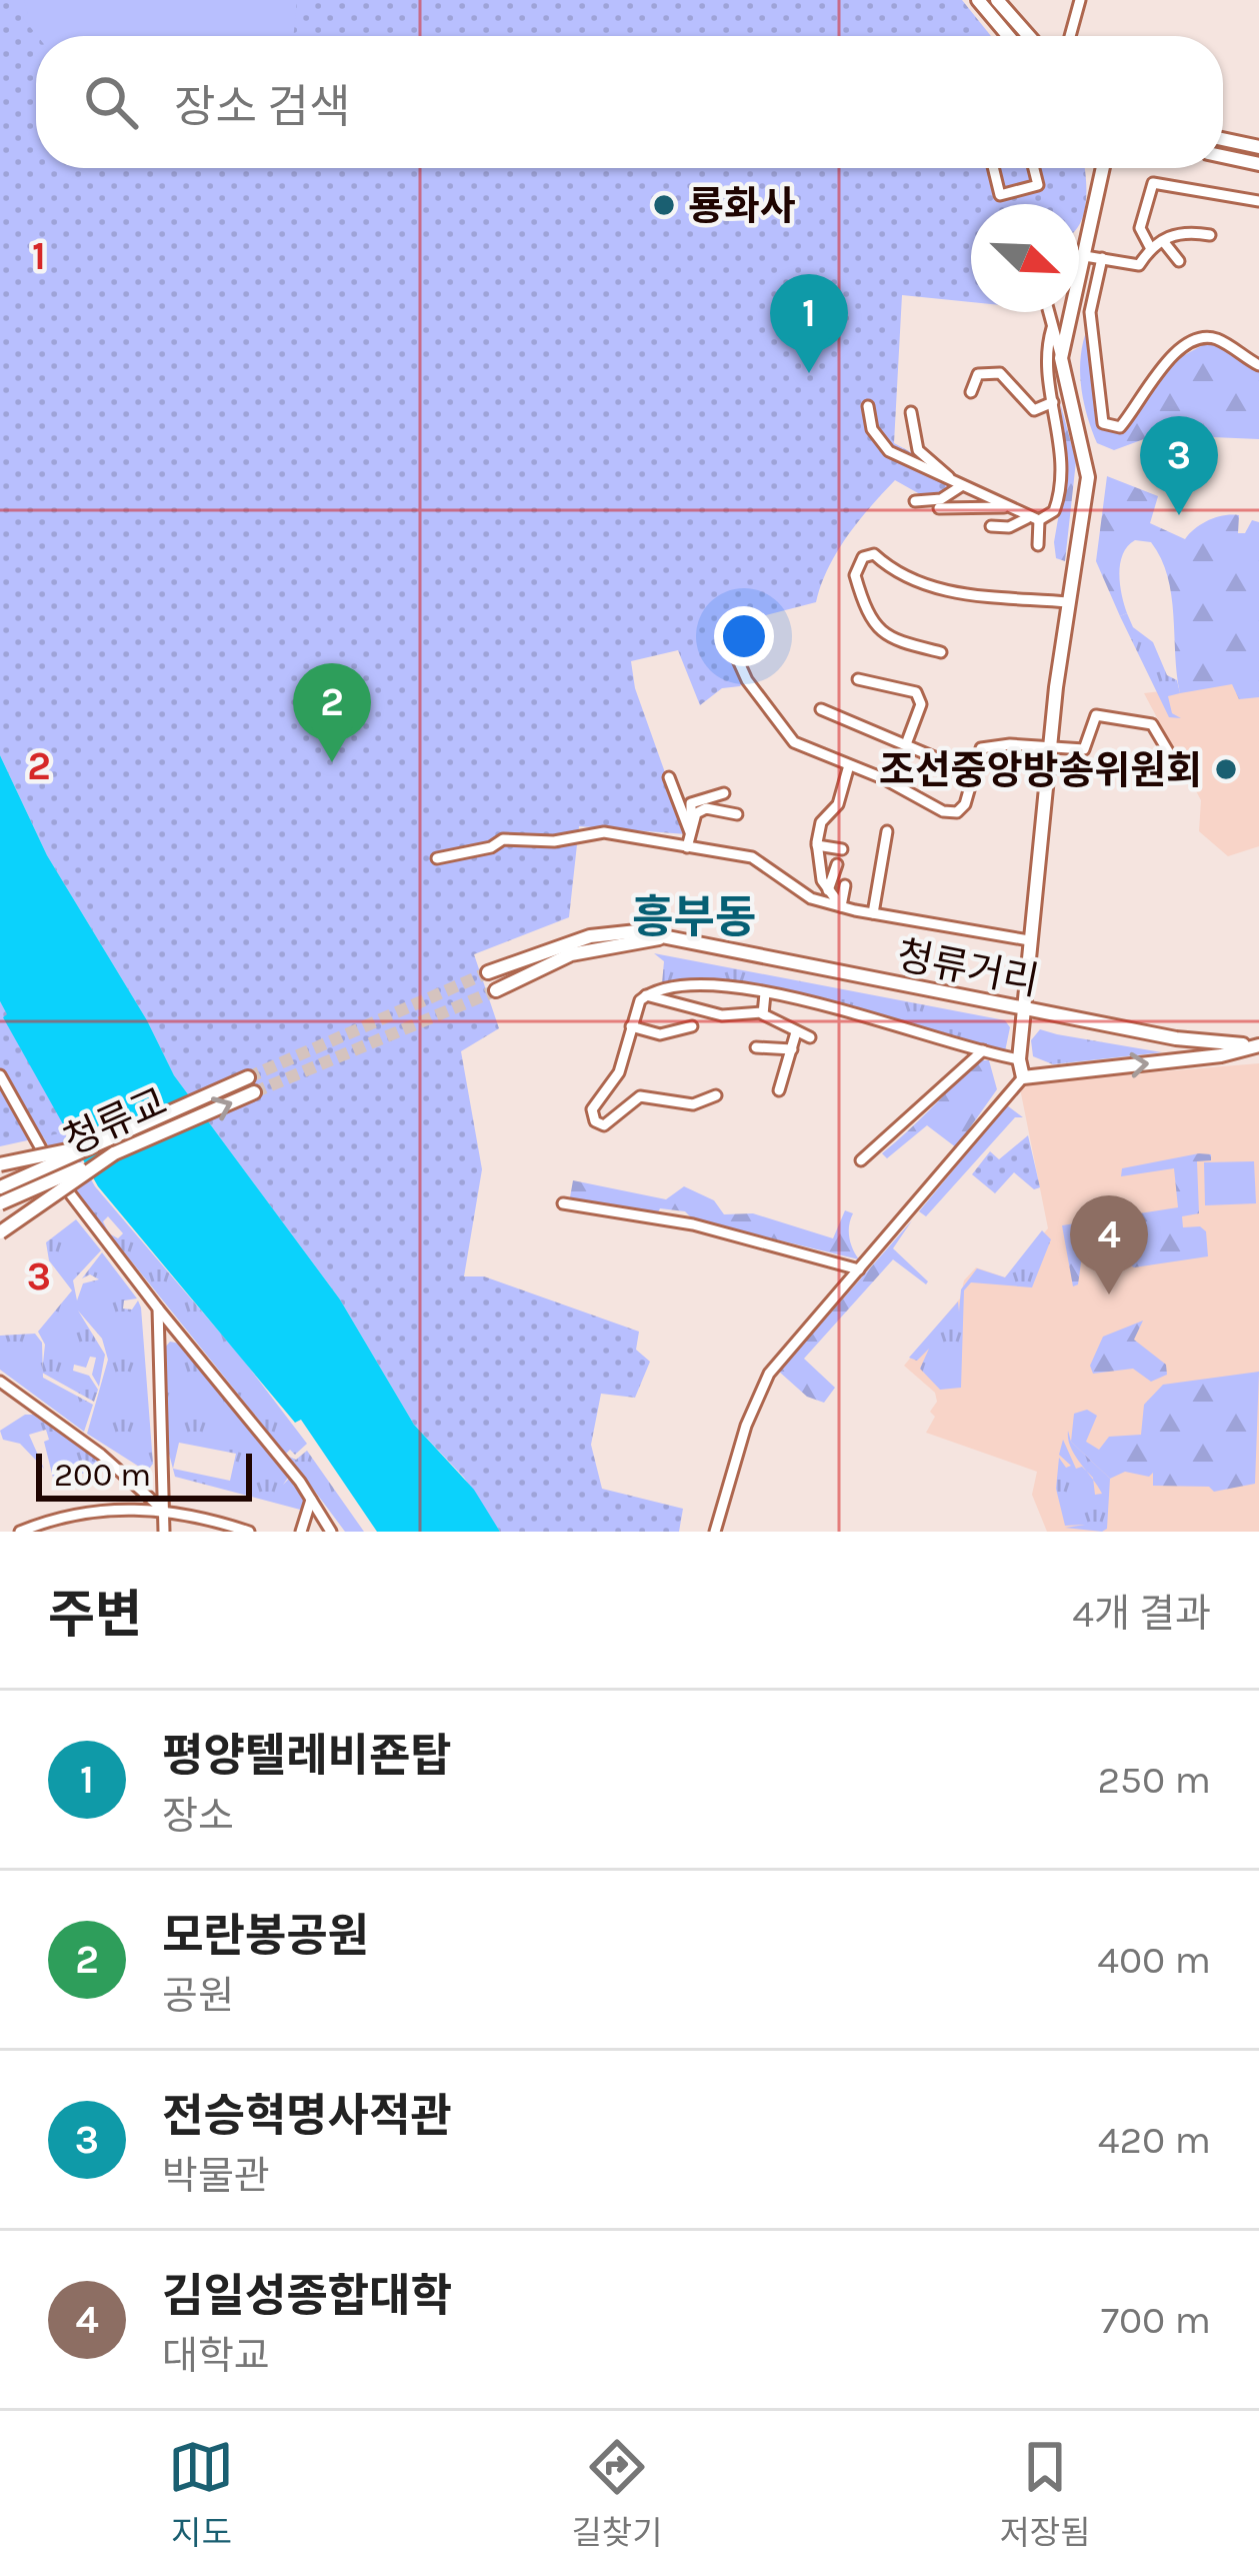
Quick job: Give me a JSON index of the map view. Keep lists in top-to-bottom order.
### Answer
{
  "streets": {
    "main road": ["청류거리", "청류교"]
  },
  "districts": ["흥부동"],
  "places": ["룡화사", "조선중앙방송위원회"],
  "scale_bar": "200 m",
  "north": "bottom right",
  "page": {
    "search": "장소 검색",
    "pins": [
      "1",
      "3",
      "2",
      "4"
    ],
    "scale": "200 m",
    "heading": ["주변", "4개 결과"],
    "list": [
      {
        "mark": "1",
        "name": "평양텔레비죤탑",
        "note": "장소",
        "value": "250 m"
      },
      {
        "mark": "2",
        "name": "모란봉공원",
        "note": "공원",
        "value": "400 m"
      },
      {
        "mark": "3",
        "name": "전승혁명사적관",
        "note": "박물관",
        "value": "420 m"
      },
      {
        "mark": "4",
        "name": "김일성종합대학",
        "note": "대학교",
        "value": "700 m"
      }
    ],
    "nav": ["지도", "길찾기", "저장됨"]
  },
  "grid": {
    "rows": ["1", "2", "3"]
  }
}
